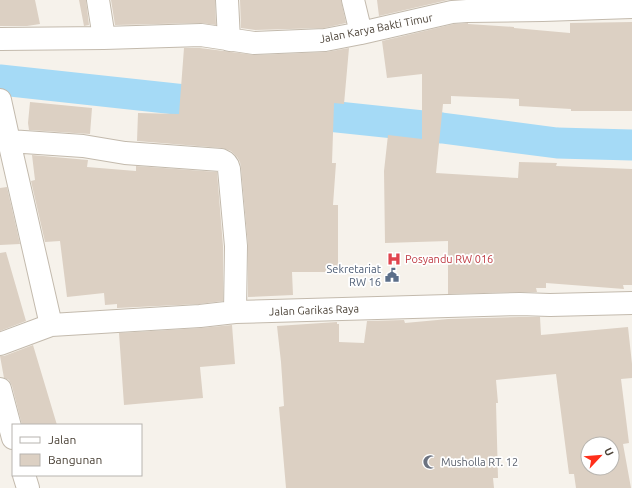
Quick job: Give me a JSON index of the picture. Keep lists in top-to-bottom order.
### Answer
{
  "streets": {
    "street": ["Jalan Karya Bakti Timur", "Jalan Garikas Raya"]
  },
  "places": {
    "hospital": ["Posyandu RW 016"],
    "public building": ["Sekretariat RW 16"],
    "mosque": ["Musholla RT. 12"]
  },
  "legend": ["Jalan", "Bangunan"],
  "north": "top right"
}
